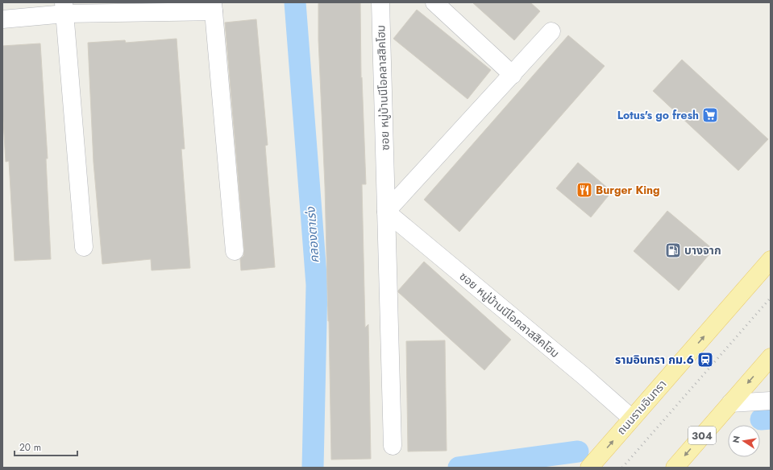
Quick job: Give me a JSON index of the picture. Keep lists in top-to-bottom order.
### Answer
{
  "streets": {
    "main road": ["ถนนรามอินทรา", "304"],
    "street": ["ซอย หมู่บ้านนีโอคลาสสิคโฮม"]
  },
  "crossings": [
    ["ซอย หมู่บ้านนีโอคลาสสิคโฮม", "ถนนรามอินทรา"]
  ],
  "water": ["คลองตาเร่ง"],
  "places": {
    "supermarket": ["Lotus's go fresh"],
    "restaurant": ["Burger King"],
    "fuel station": ["บางจาก"],
    "station": ["รามอินทรา กม.6"]
  },
  "scale_bar": "20 m",
  "north": "left"
}
